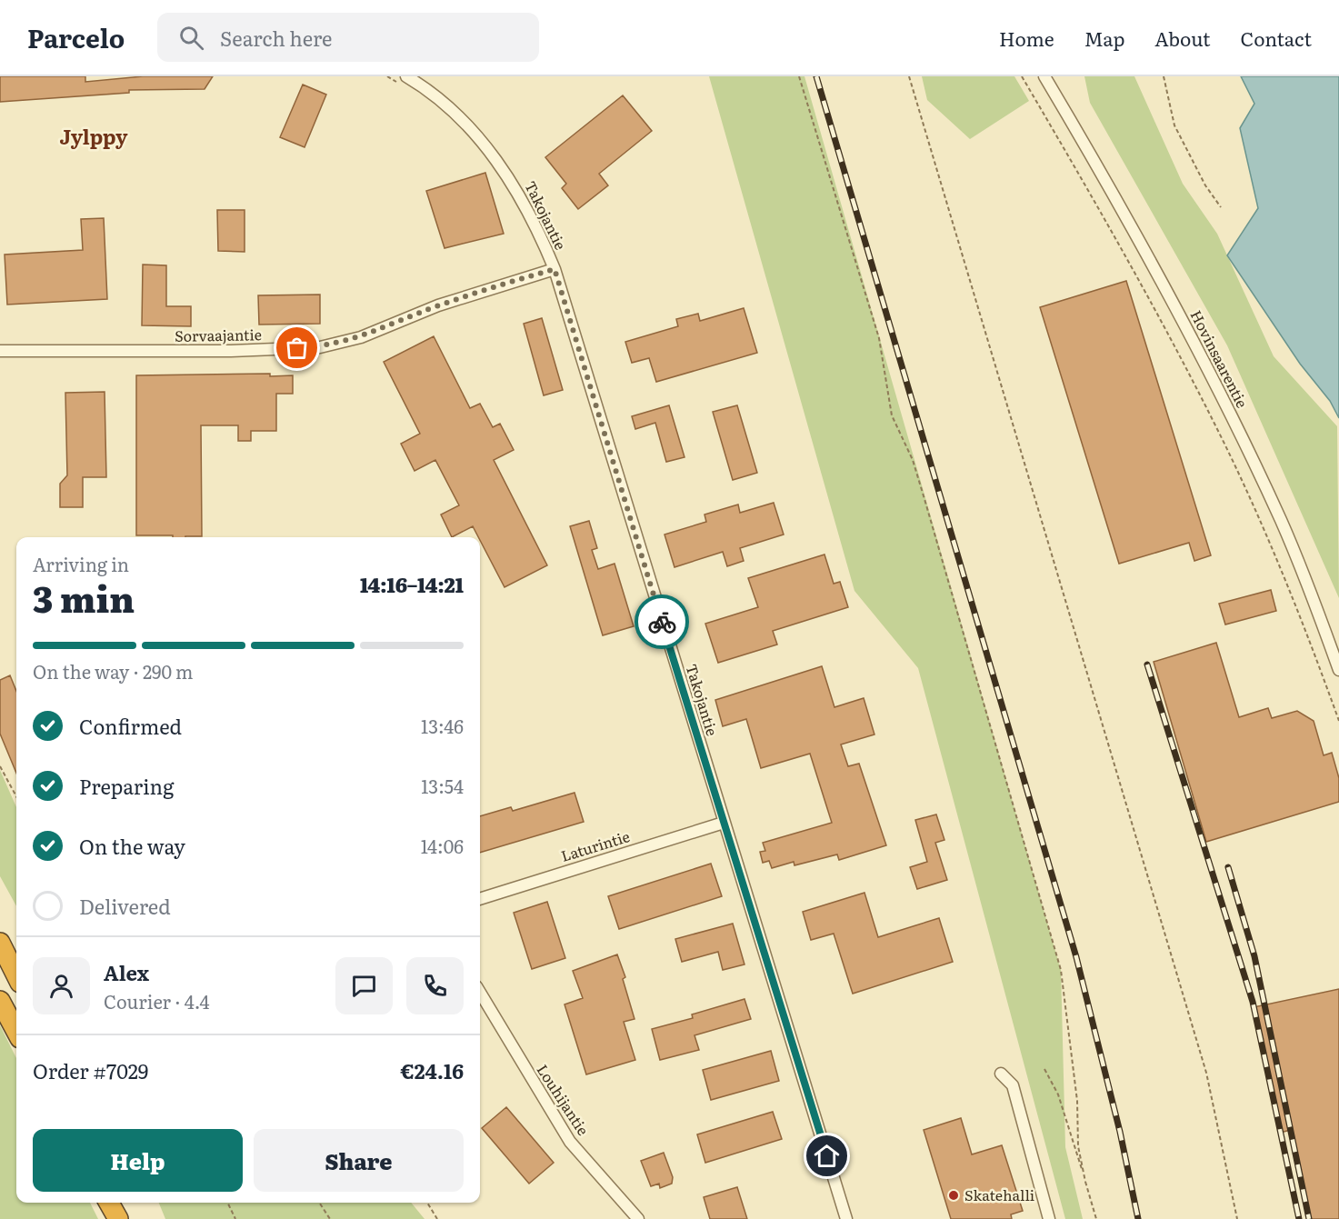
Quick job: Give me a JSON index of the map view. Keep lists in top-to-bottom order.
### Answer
{
  "streets": {
    "street": [
      "Takojantie",
      "Sorvaajantie",
      "Hovinsaarentie",
      "Laturintie",
      "Louhijantie"
    ]
  },
  "crossings": [
    ["Takojantie", "Sorvaajantie"],
    ["Takojantie", "Laturintie"]
  ],
  "districts": ["Jylppy"],
  "places": ["Skatehalli"],
  "page": {
    "header": "Parcelo",
    "search": "Search here",
    "nav": [
      "Home",
      "Map",
      "About",
      "Contact"
    ],
    "heading": ["3 min", "Arriving in", "14:16–14:21"],
    "panel": [
      "Alex",
      "Courier · 4.4",
      "Order #7029",
      "€24.16"
    ],
    "bar": "On the way · 290 m",
    "list": [
      ["Confirmed", "13:46"],
      ["Preparing", "13:54"],
      ["On the way", "14:06"],
      "Delivered"
    ],
    "buttons": ["Help", "Share"]
  }
}
